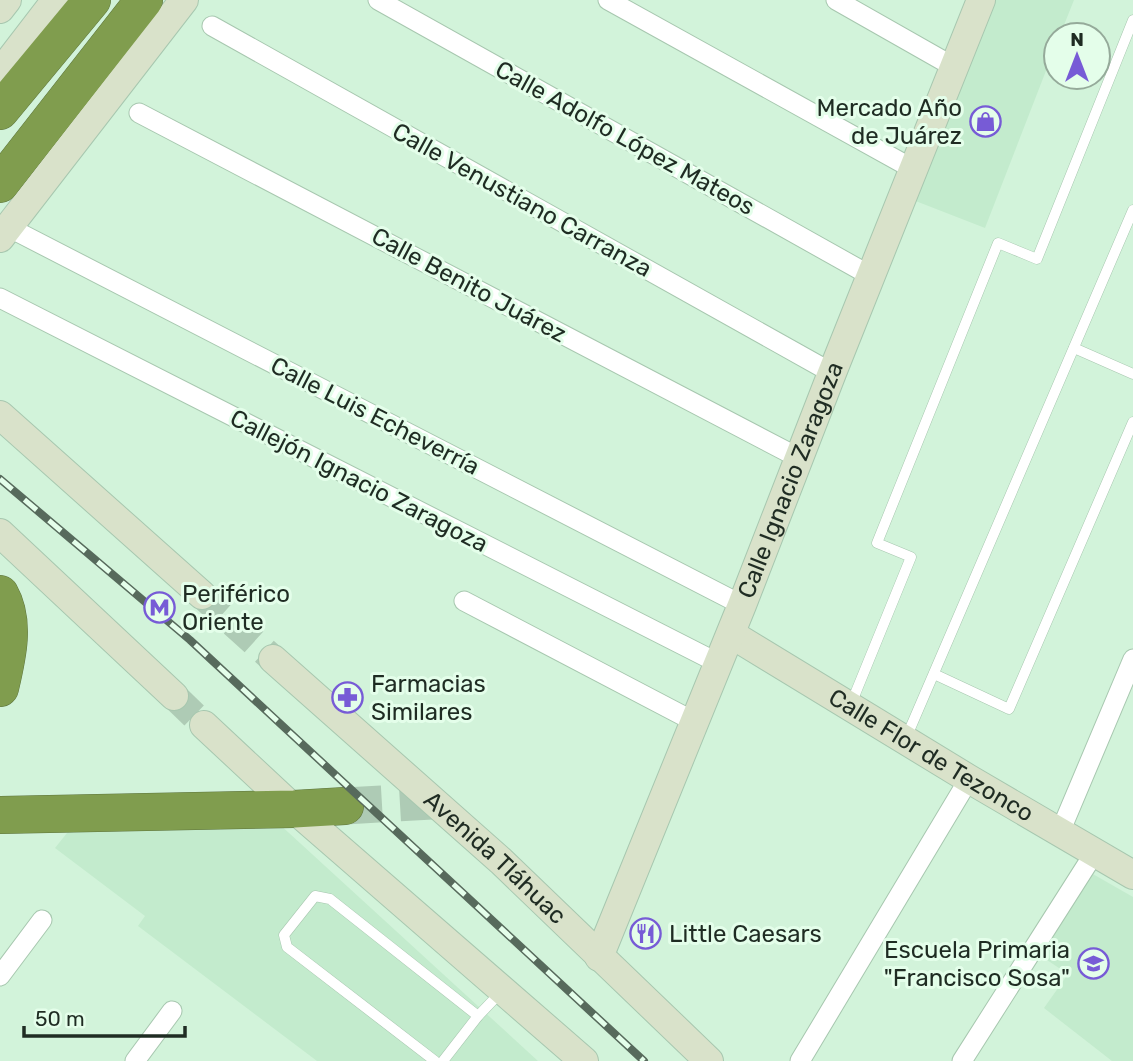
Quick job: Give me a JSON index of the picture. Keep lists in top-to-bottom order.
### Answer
{
  "streets": {
    "main road": ["Calle Ignacio Zaragoza", "Calle Flor de Tezonco", "Avenida Tláhuac"],
    "street": [
      "Calle Adolfo López Mateos",
      "Calle Venustiano Carranza",
      "Calle Benito Juárez",
      "Calle Luis Echeverría",
      "Callejón Ignacio Zaragoza"
    ]
  },
  "crossings": [
    ["Calle Adolfo López Mateos", "Calle Ignacio Zaragoza"],
    ["Calle Venustiano Carranza", "Calle Ignacio Zaragoza"],
    ["Calle Benito Juárez", "Calle Ignacio Zaragoza"],
    ["Calle Luis Echeverría", "Calle Ignacio Zaragoza"],
    ["Calle Ignacio Zaragoza", "Callejón Ignacio Zaragoza"],
    ["Calle Ignacio Zaragoza", "Calle Flor de Tezonco"],
    ["Calle Ignacio Zaragoza", "Avenida Tláhuac"]
  ],
  "places": {
    "shop": ["Mercado Año de Juárez"],
    "metro station": ["Periférico Oriente"],
    "pharmacy": ["Farmacias Similares"],
    "restaurant": ["Little Caesars"],
    "school or university": ["Escuela Primaria \"Francisco Sosa\""]
  },
  "scale_bar": "50 m",
  "north": "top"
}
